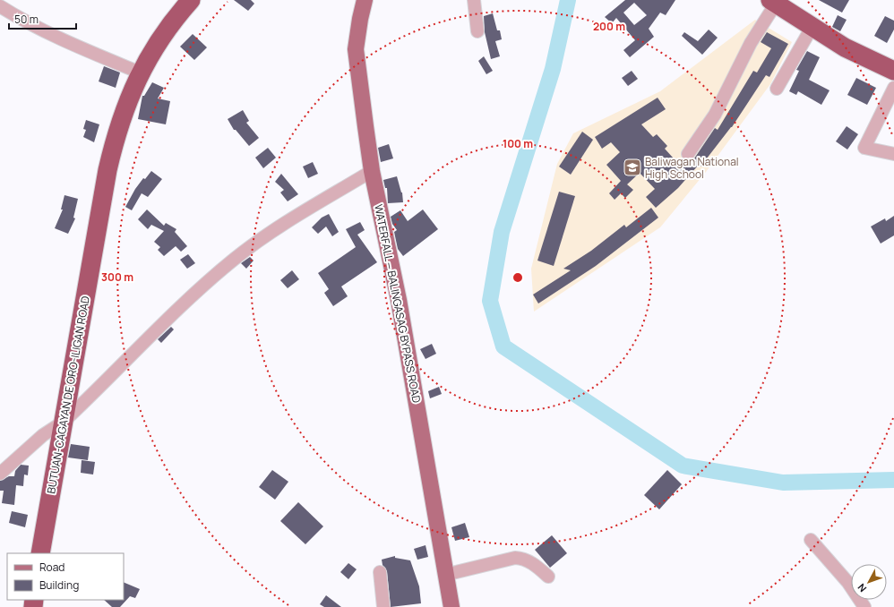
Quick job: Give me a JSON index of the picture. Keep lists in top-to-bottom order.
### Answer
{
  "streets": {
    "highway": ["BUTUAN-CAGAYAN DE ORO-ILIGAN ROAD"],
    "main road": ["WATERFALL ‒ BALINGASAG BYPASS ROAD"]
  },
  "places": {
    "school or university": ["Baliwagan National High School"]
  },
  "legend": ["Road", "Building"],
  "scale_bar": "50 m",
  "north": "bottom left",
  "rings": ["200 m", "100 m", "300 m"]
}
